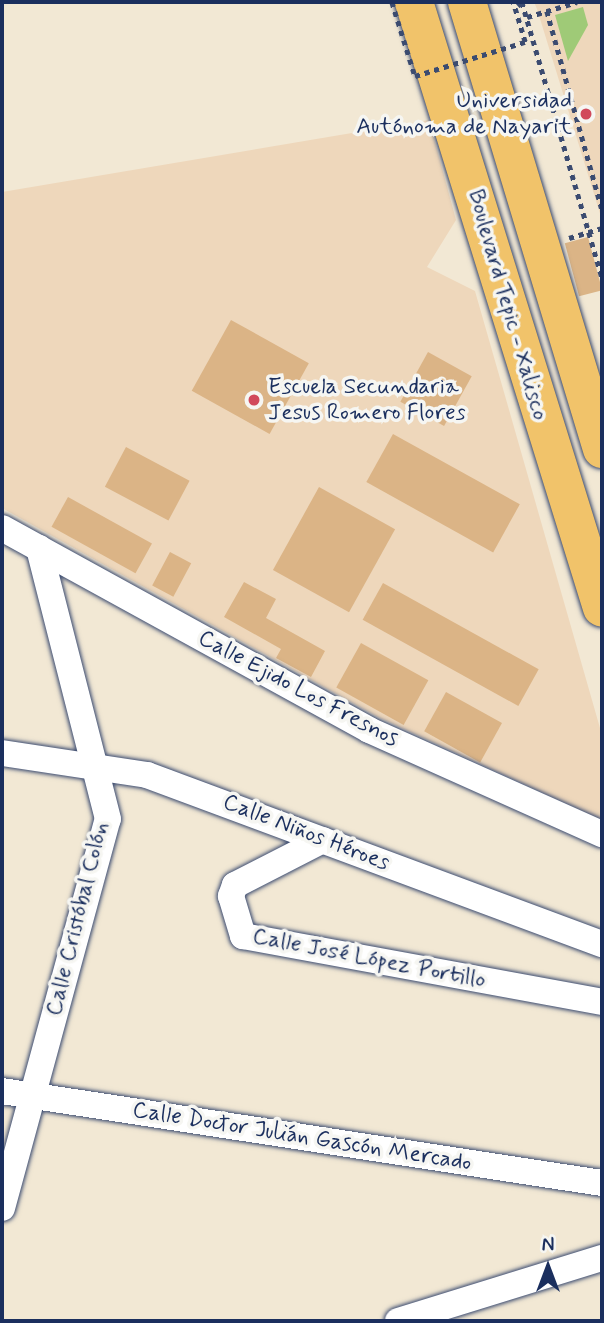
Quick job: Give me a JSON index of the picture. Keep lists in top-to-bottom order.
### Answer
{
  "streets": {
    "main road": ["Boulevard Tepic - Xalisco"],
    "street": [
      "Calle Ejido Los Fresnos",
      "Calle Niños Héroes",
      "Calle Cristóbal Colón",
      "Calle José López Portillo",
      "Calle Doctor Julián Gascón Mercado"
    ]
  },
  "crossings": [
    ["Calle Ejido Los Fresnos", "Calle Cristóbal Colón"],
    ["Calle Niños Héroes", "Calle Cristóbal Colón"],
    ["Calle Niños Héroes", "Calle José López Portillo"],
    ["Calle Cristóbal Colón", "Calle Doctor Julián Gascón Mercado"]
  ],
  "places": ["Universidad Autónoma de Nayarit", "Escuela Secundaria Jesus Romero Flores"],
  "north": "top"
}
